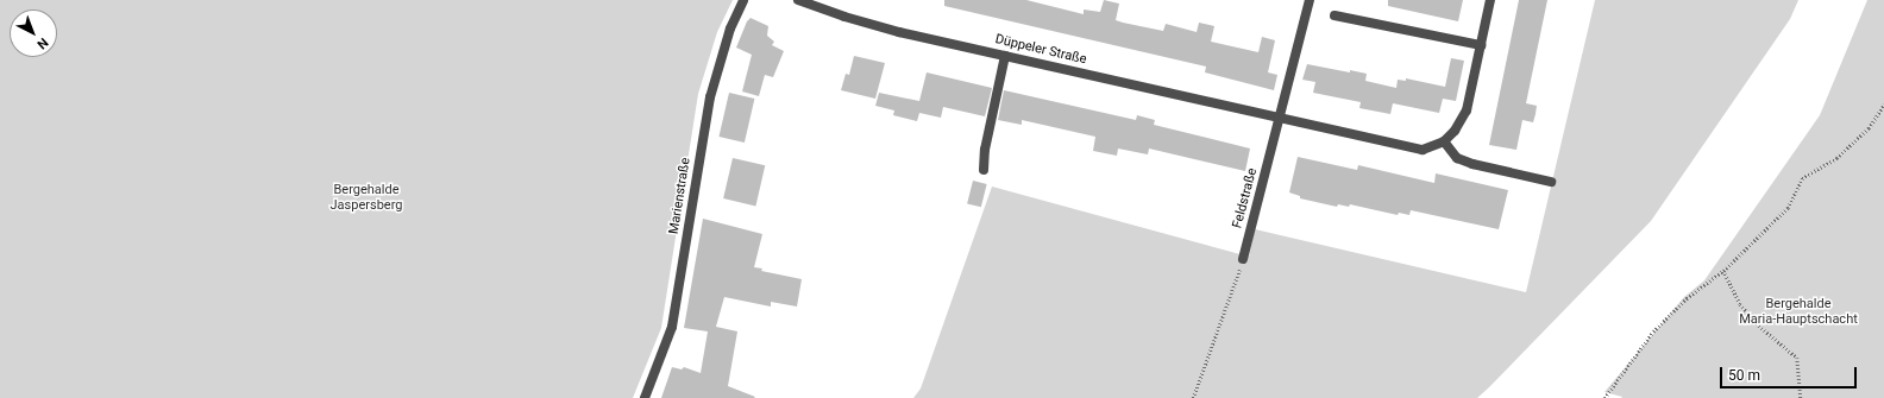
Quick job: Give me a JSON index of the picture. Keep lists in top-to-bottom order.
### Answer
{
  "streets": {
    "street": ["Düppeler Straße", "Marienstraße", "Feldstraße"]
  },
  "crossings": [
    ["Düppeler Straße", "Feldstraße"]
  ],
  "parks": ["Bergehalde Jaspersberg", "Bergehalde Maria-Hauptschacht"],
  "scale_bar": "50 m",
  "north": "bottom right"
}
